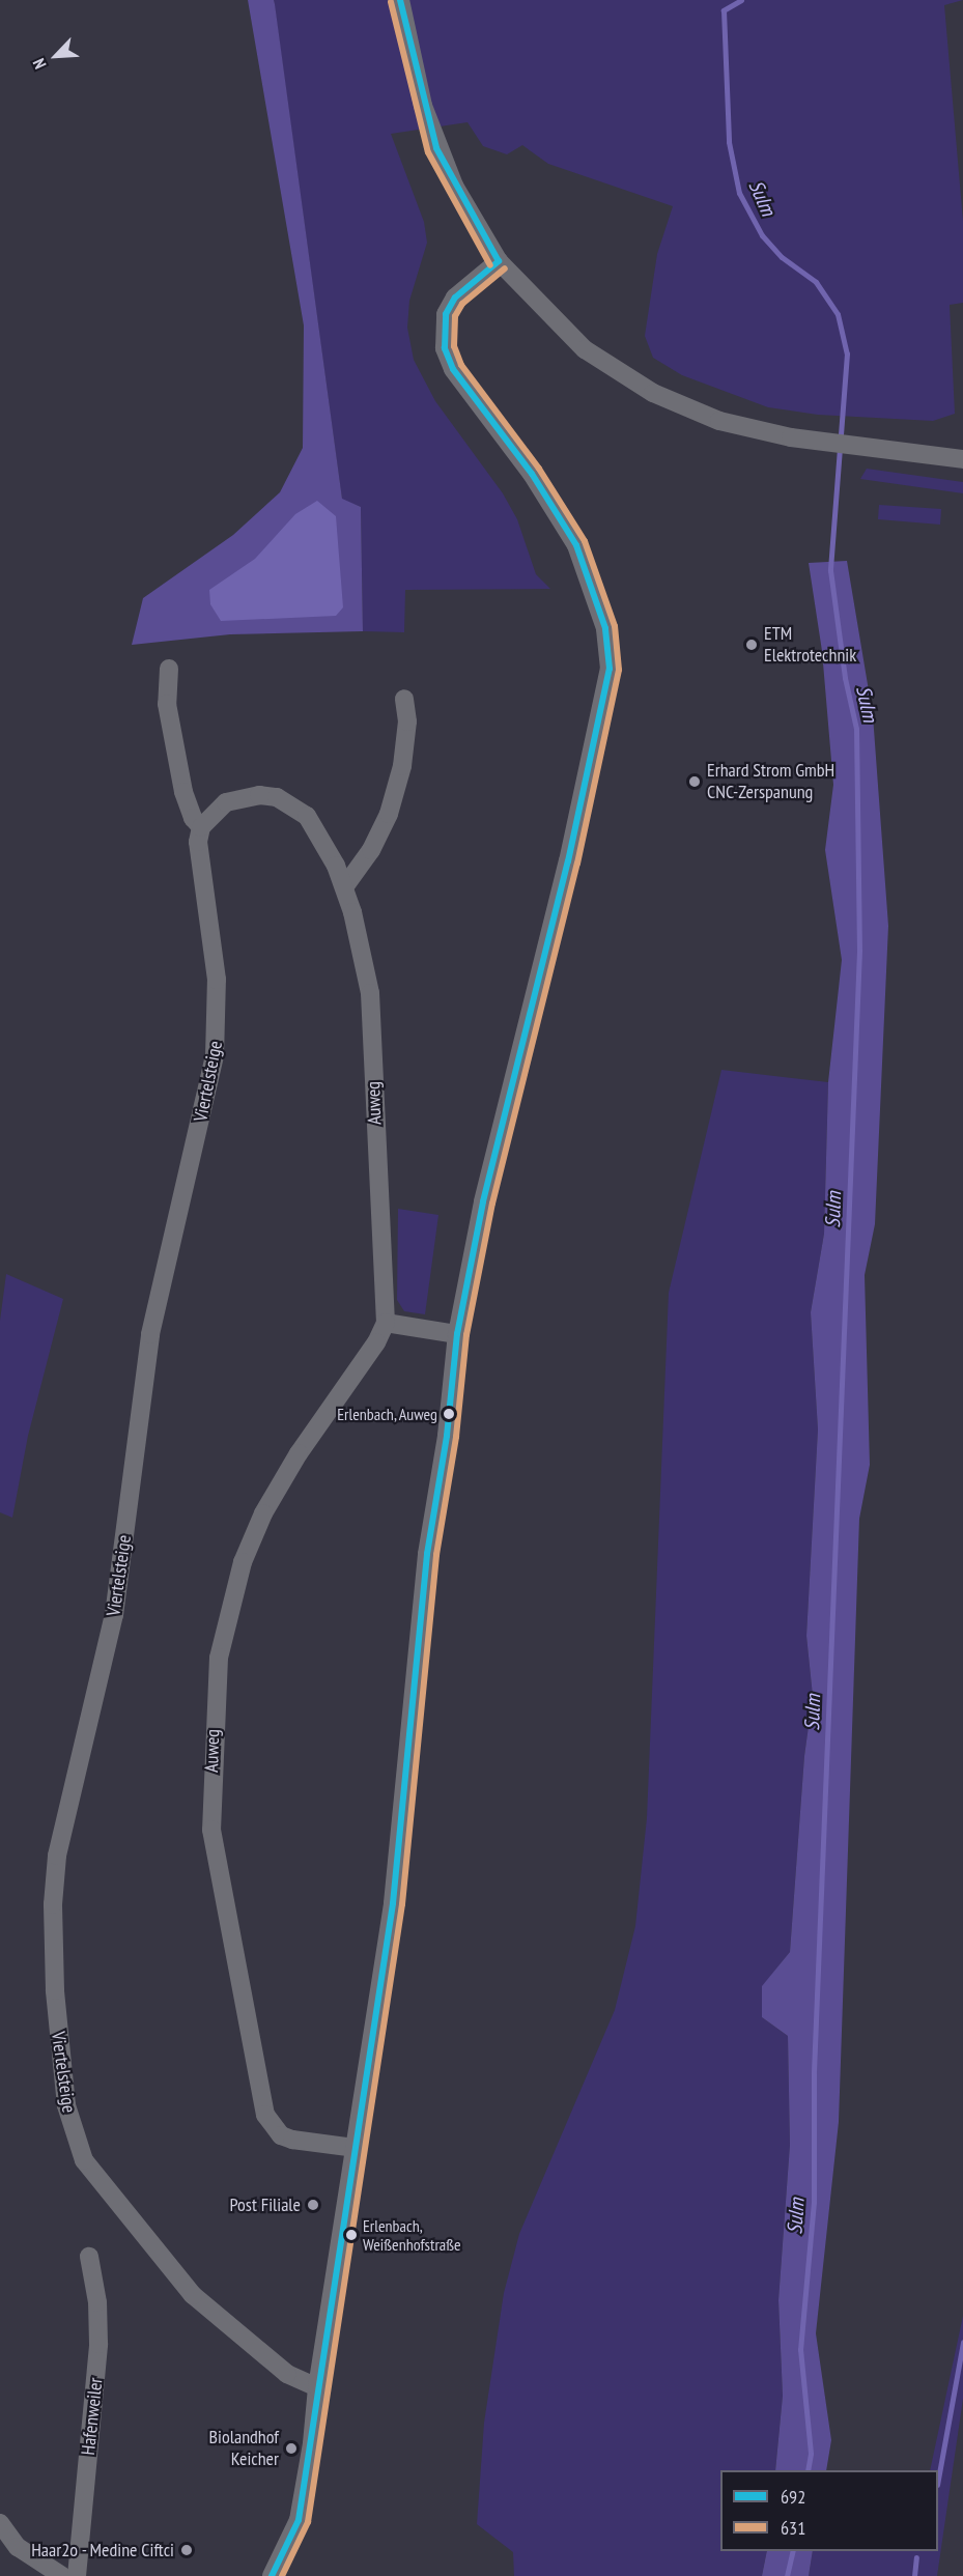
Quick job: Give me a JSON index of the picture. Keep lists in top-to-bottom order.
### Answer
{
  "streets": {
    "street": ["Viertelsteige", "Auweg", "Hafenweiler"]
  },
  "crossings": [
    ["Viertelsteige", "Auweg"]
  ],
  "water": ["Sulm"],
  "places": [
    "ETM Elektrotechnik",
    "Erhard Strom GmbH CNC-Zerspanung",
    "Erlenbach, Auweg",
    "Post Filiale",
    "Erlenbach, Weißenhofstraße",
    "Biolandhof Keicher",
    "Haar2o - Medine Ciftci"
  ],
  "lines": ["transit line 692", "transit line 631"],
  "legend": ["692", "631"],
  "north": "bottom left"
}
